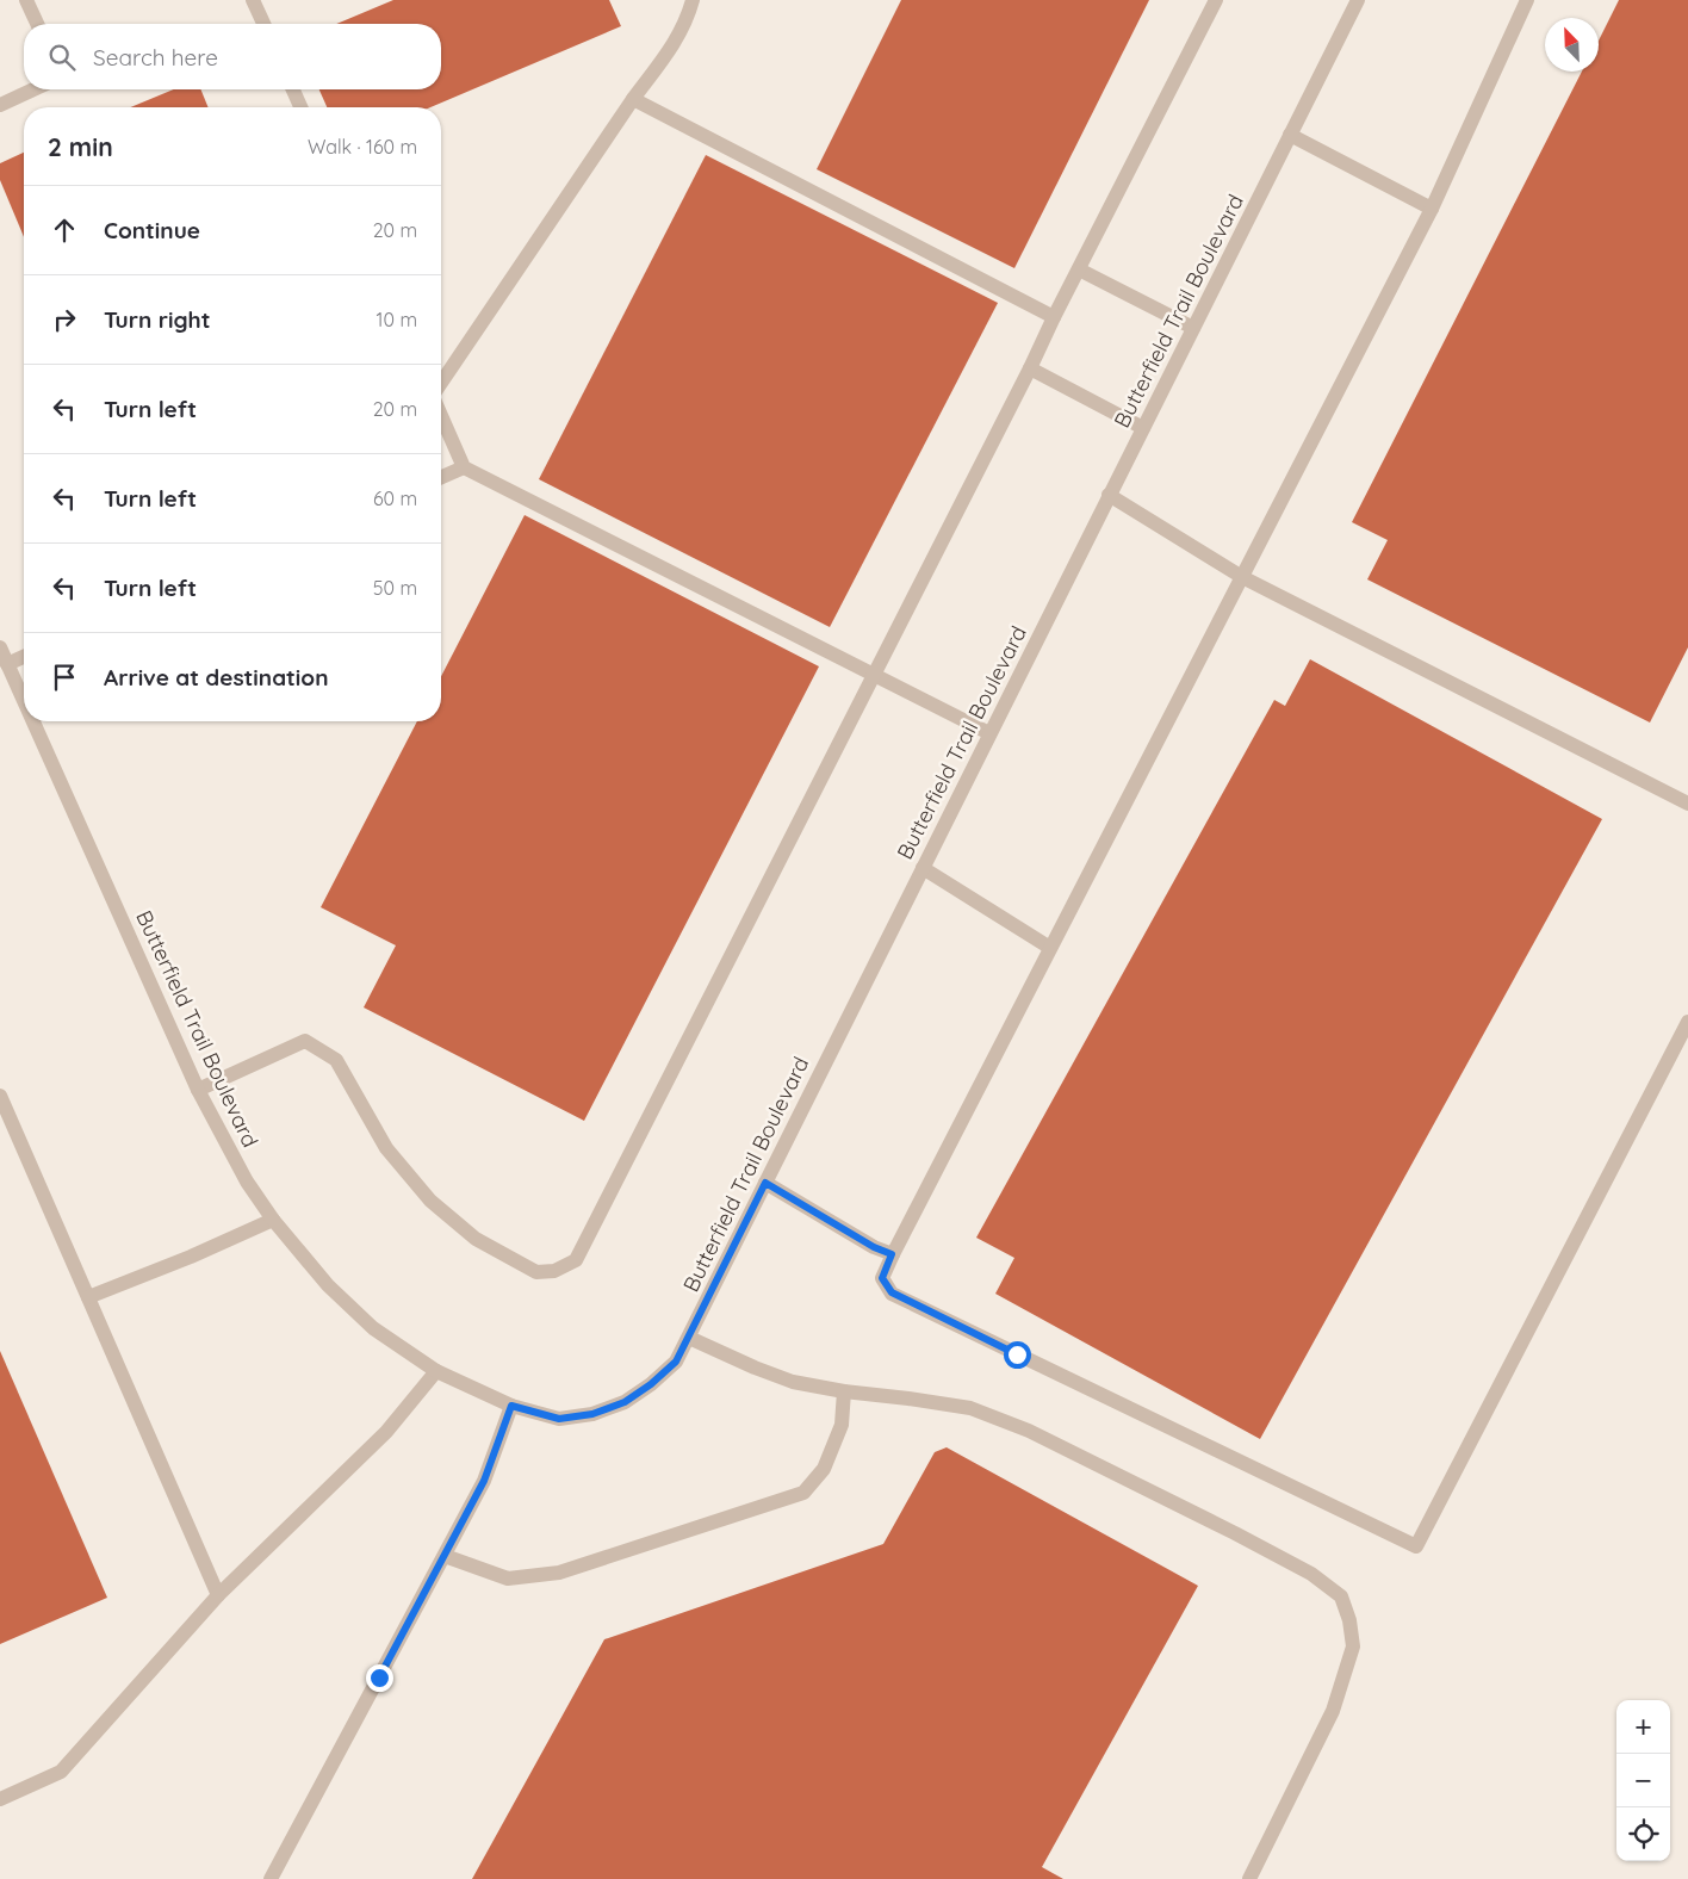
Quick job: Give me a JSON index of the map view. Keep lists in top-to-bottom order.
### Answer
{
  "streets": {
    "street": ["Butterfield Trail Boulevard"]
  },
  "north": "top left",
  "page": {
    "search": "Search here",
    "heading": ["2 min", "Walk · 160 m"],
    "list": [
      ["Continue", "20 m"],
      ["Turn right", "10 m"],
      ["Turn left", "20 m"],
      ["Turn left", "60 m"],
      ["Turn left", "50 m"],
      "Arrive at destination"
    ],
    "map_buttons": ["+", "−"]
  }
}
